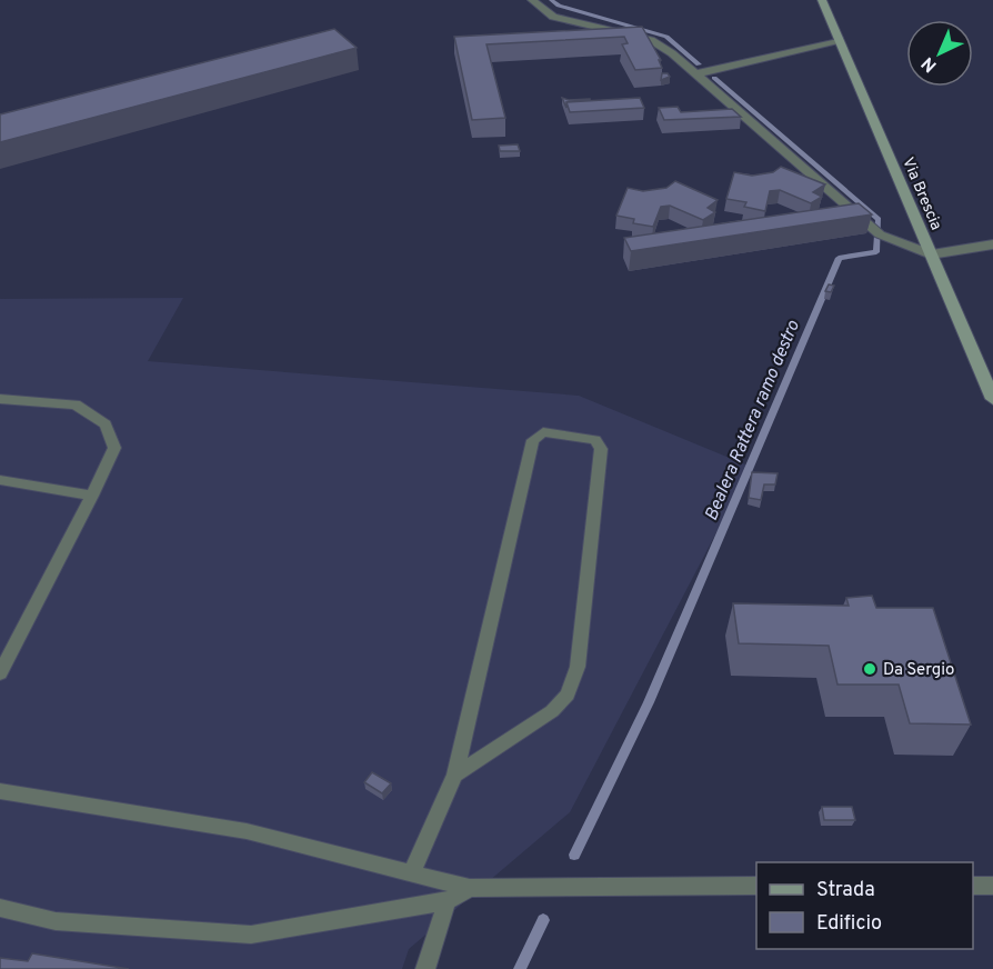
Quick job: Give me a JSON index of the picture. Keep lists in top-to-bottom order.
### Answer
{
  "streets": {
    "main road": ["Via Brescia"]
  },
  "water": ["Bealera Rattera ramo destro"],
  "places": ["Da Sergio"],
  "legend": ["Strada", "Edificio"],
  "north": "bottom left"
}
